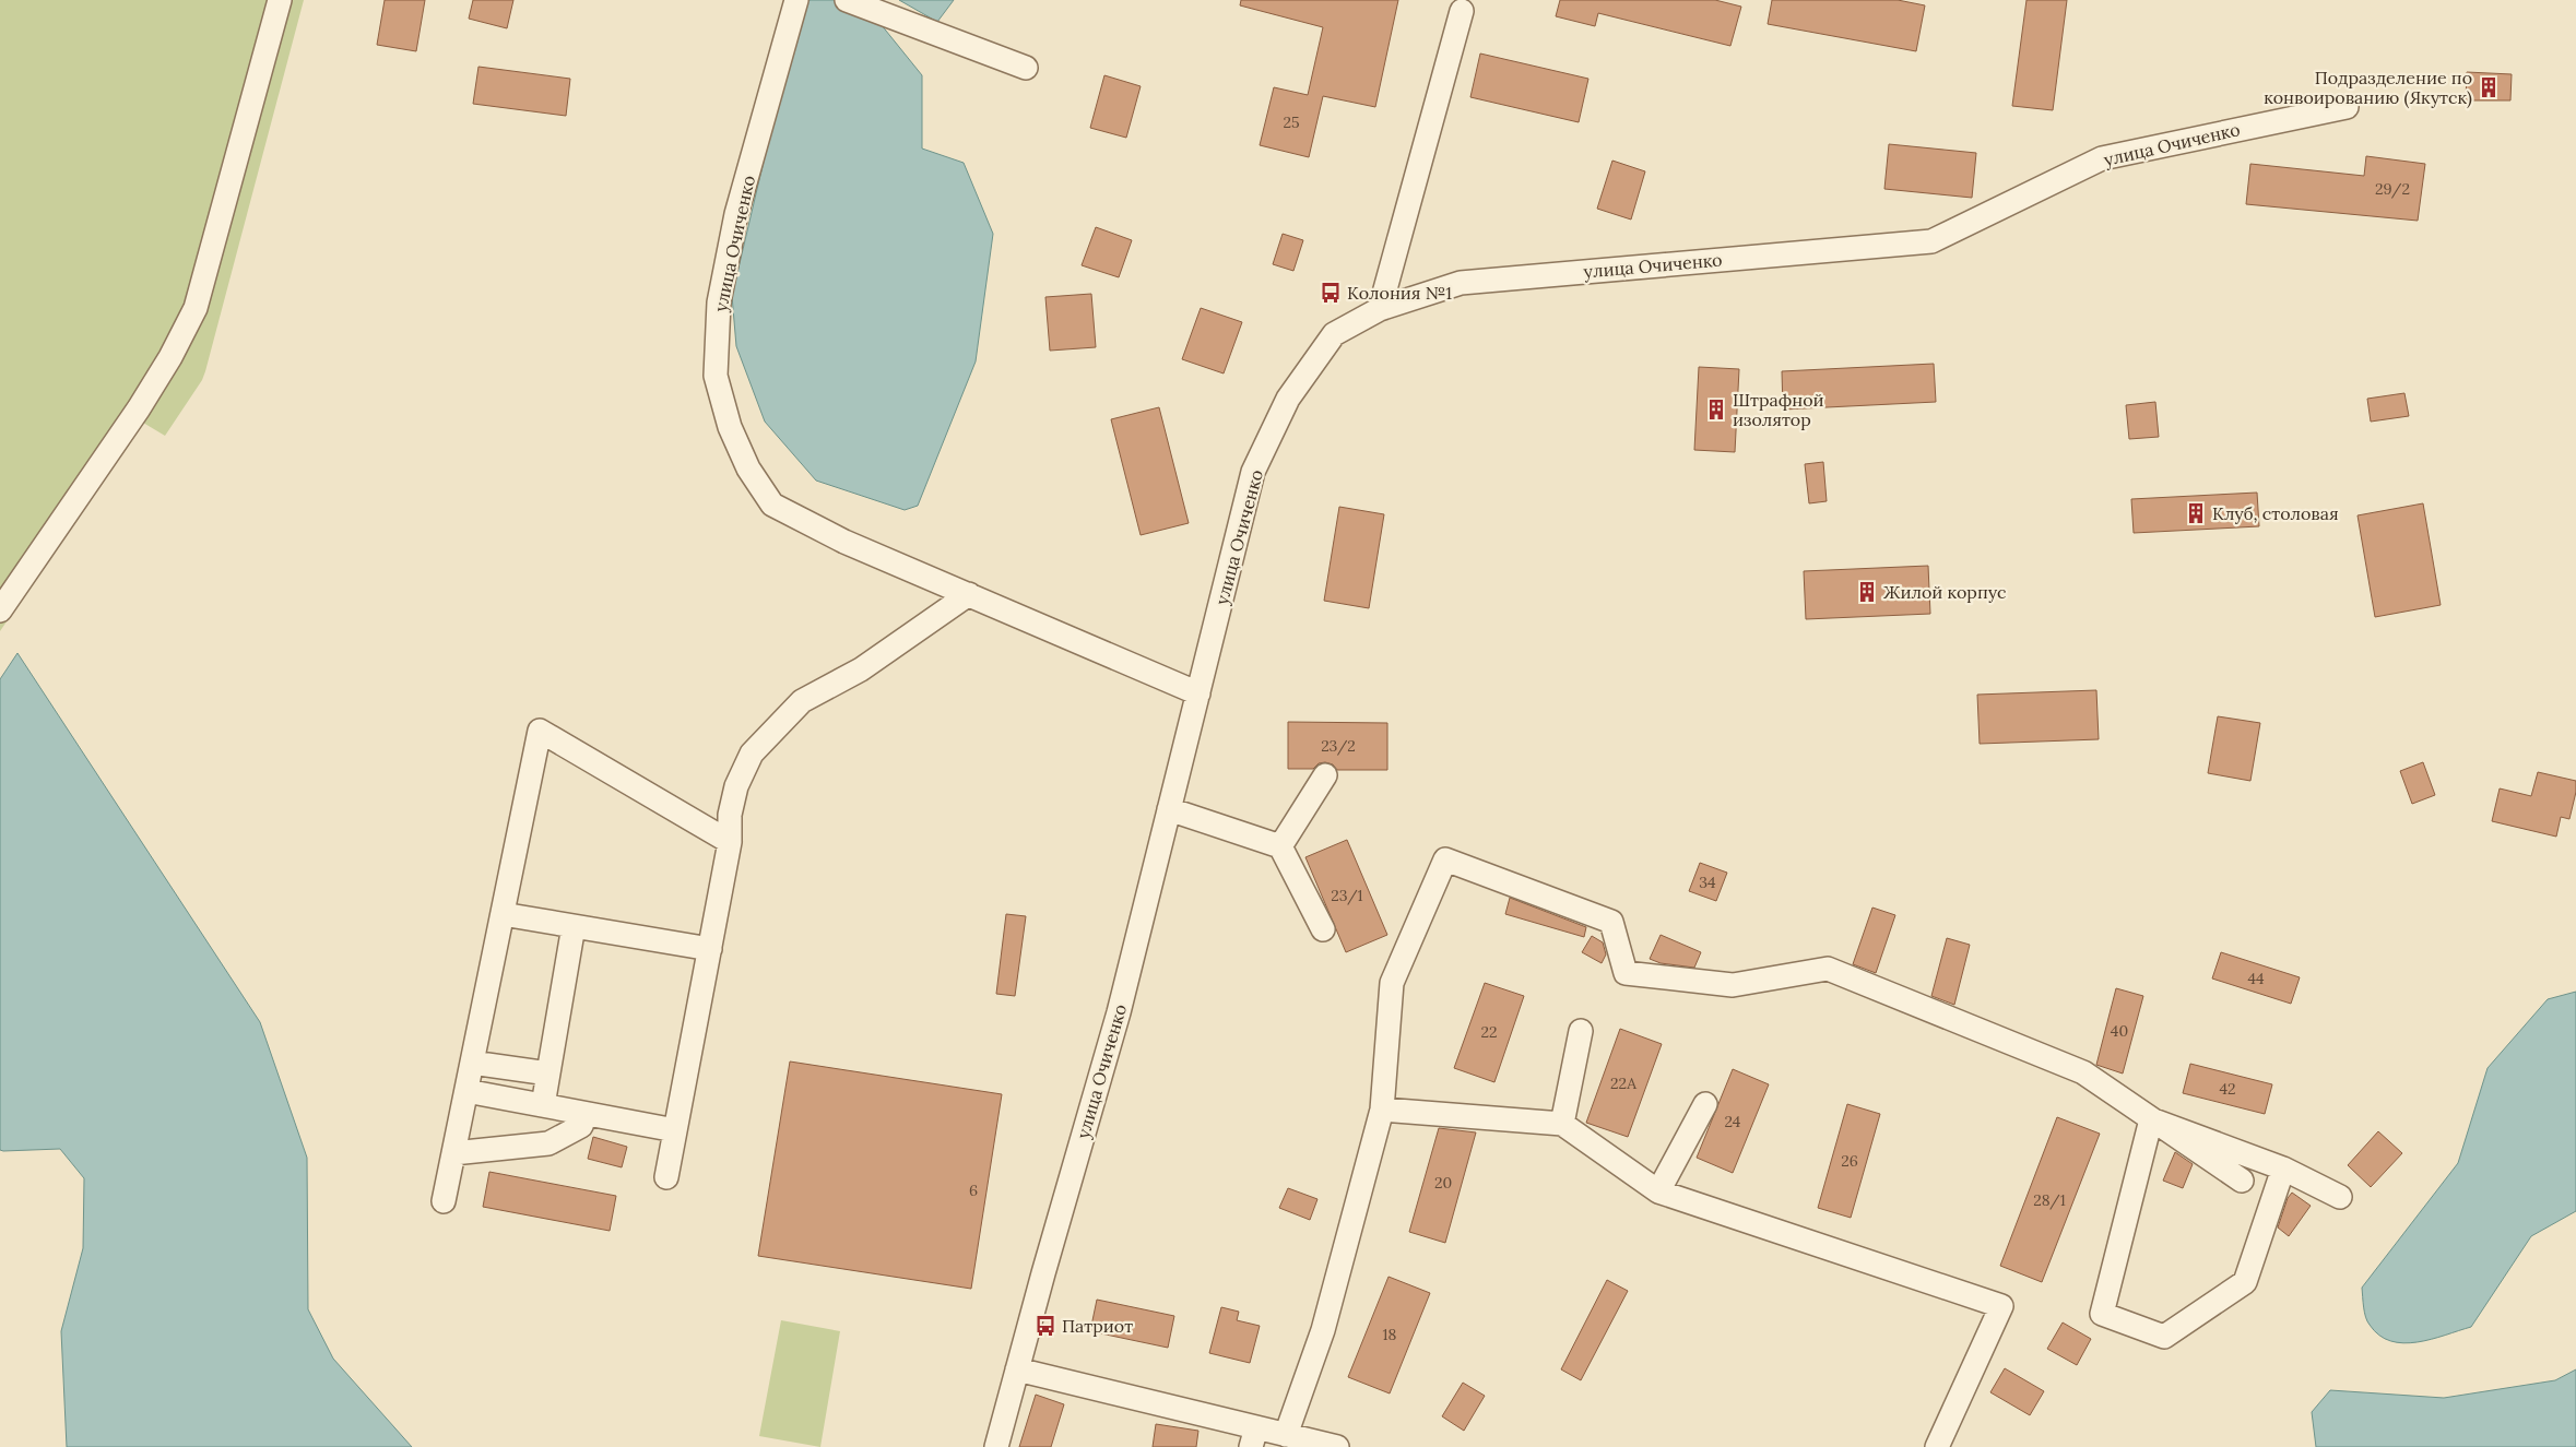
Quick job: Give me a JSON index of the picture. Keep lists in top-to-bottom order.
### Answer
{
  "streets": {
    "street": ["улица Очиченко"]
  },
  "places": {
    "building": [
      "Подразделение по конвоированию (Якутск)",
      "Штрафной изолятор",
      "Клуб, столовая",
      "Жилой корпус"
    ],
    "bus stop": ["Колония №1", "Патриот"]
  },
  "house_numbers": [
    "25",
    "29/2",
    "23/2",
    "34",
    "23/1",
    "44",
    "40",
    "22",
    "22А",
    "42",
    "24",
    "26",
    "20",
    "6",
    "28/1",
    "18"
  ]
}
